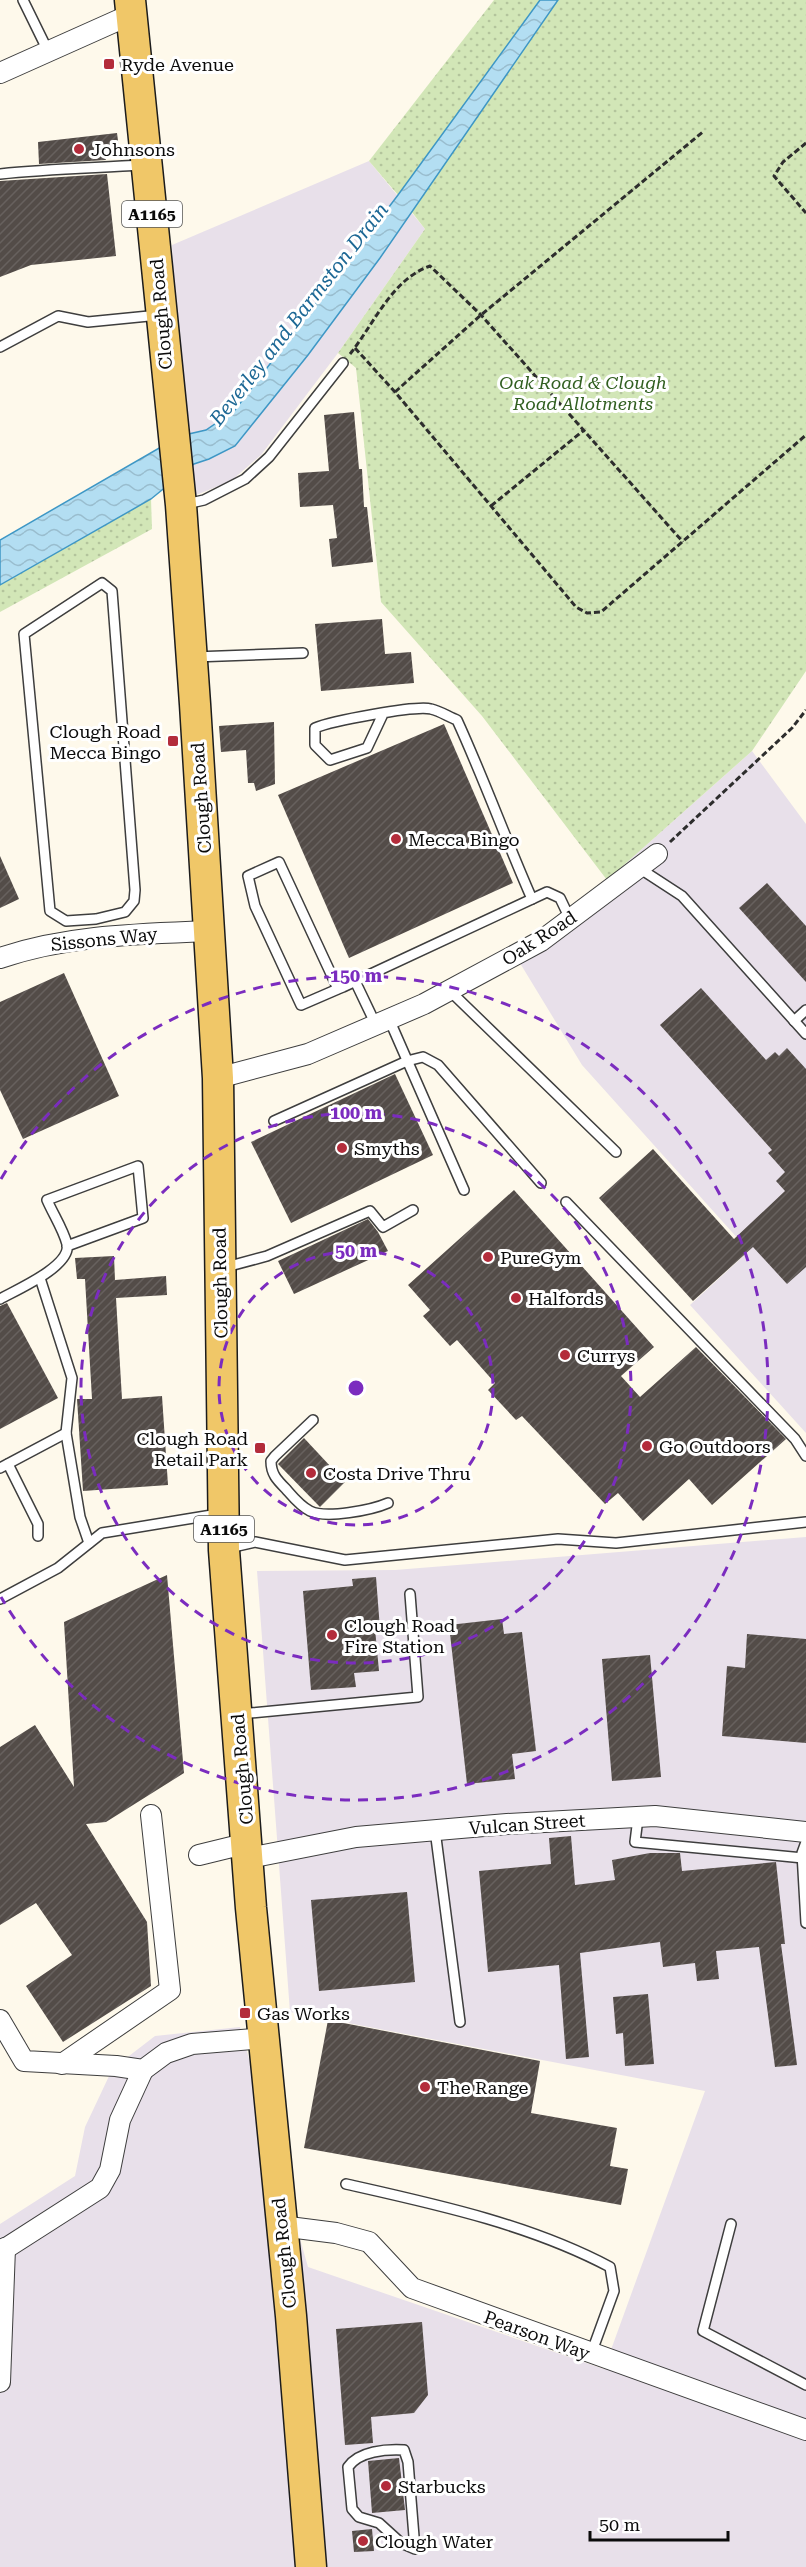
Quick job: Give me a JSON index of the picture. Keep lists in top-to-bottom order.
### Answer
{
  "streets": {
    "main road": ["A1165", "Clough Road"],
    "street": [
      "Oak Road",
      "Sissons Way",
      "Vulcan Street",
      "Pearson Way"
    ]
  },
  "crossings": [
    ["Clough Road", "Oak Road"],
    ["Clough Road", "Sissons Way"],
    ["Clough Road", "Vulcan Street"],
    ["Clough Road", "Pearson Way"]
  ],
  "water": ["Beverley and Barmston Drain"],
  "parks": ["Oak Road & Clough Road Allotments"],
  "places": {
    "transit": [
      "Ryde Avenue",
      "Clough Road Mecca Bingo",
      "Clough Road Retail Park",
      "Gas Works"
    ],
    "other": [
      "Johnsons",
      "Mecca Bingo",
      "Smyths",
      "PureGym",
      "Halfords",
      "Currys",
      "Go Outdoors",
      "Costa Drive Thru",
      "Clough Road Fire Station",
      "The Range",
      "Starbucks",
      "Clough Water"
    ]
  },
  "scale_bar": "50 m",
  "rings": ["150 m", "100 m", "50 m"]
}
